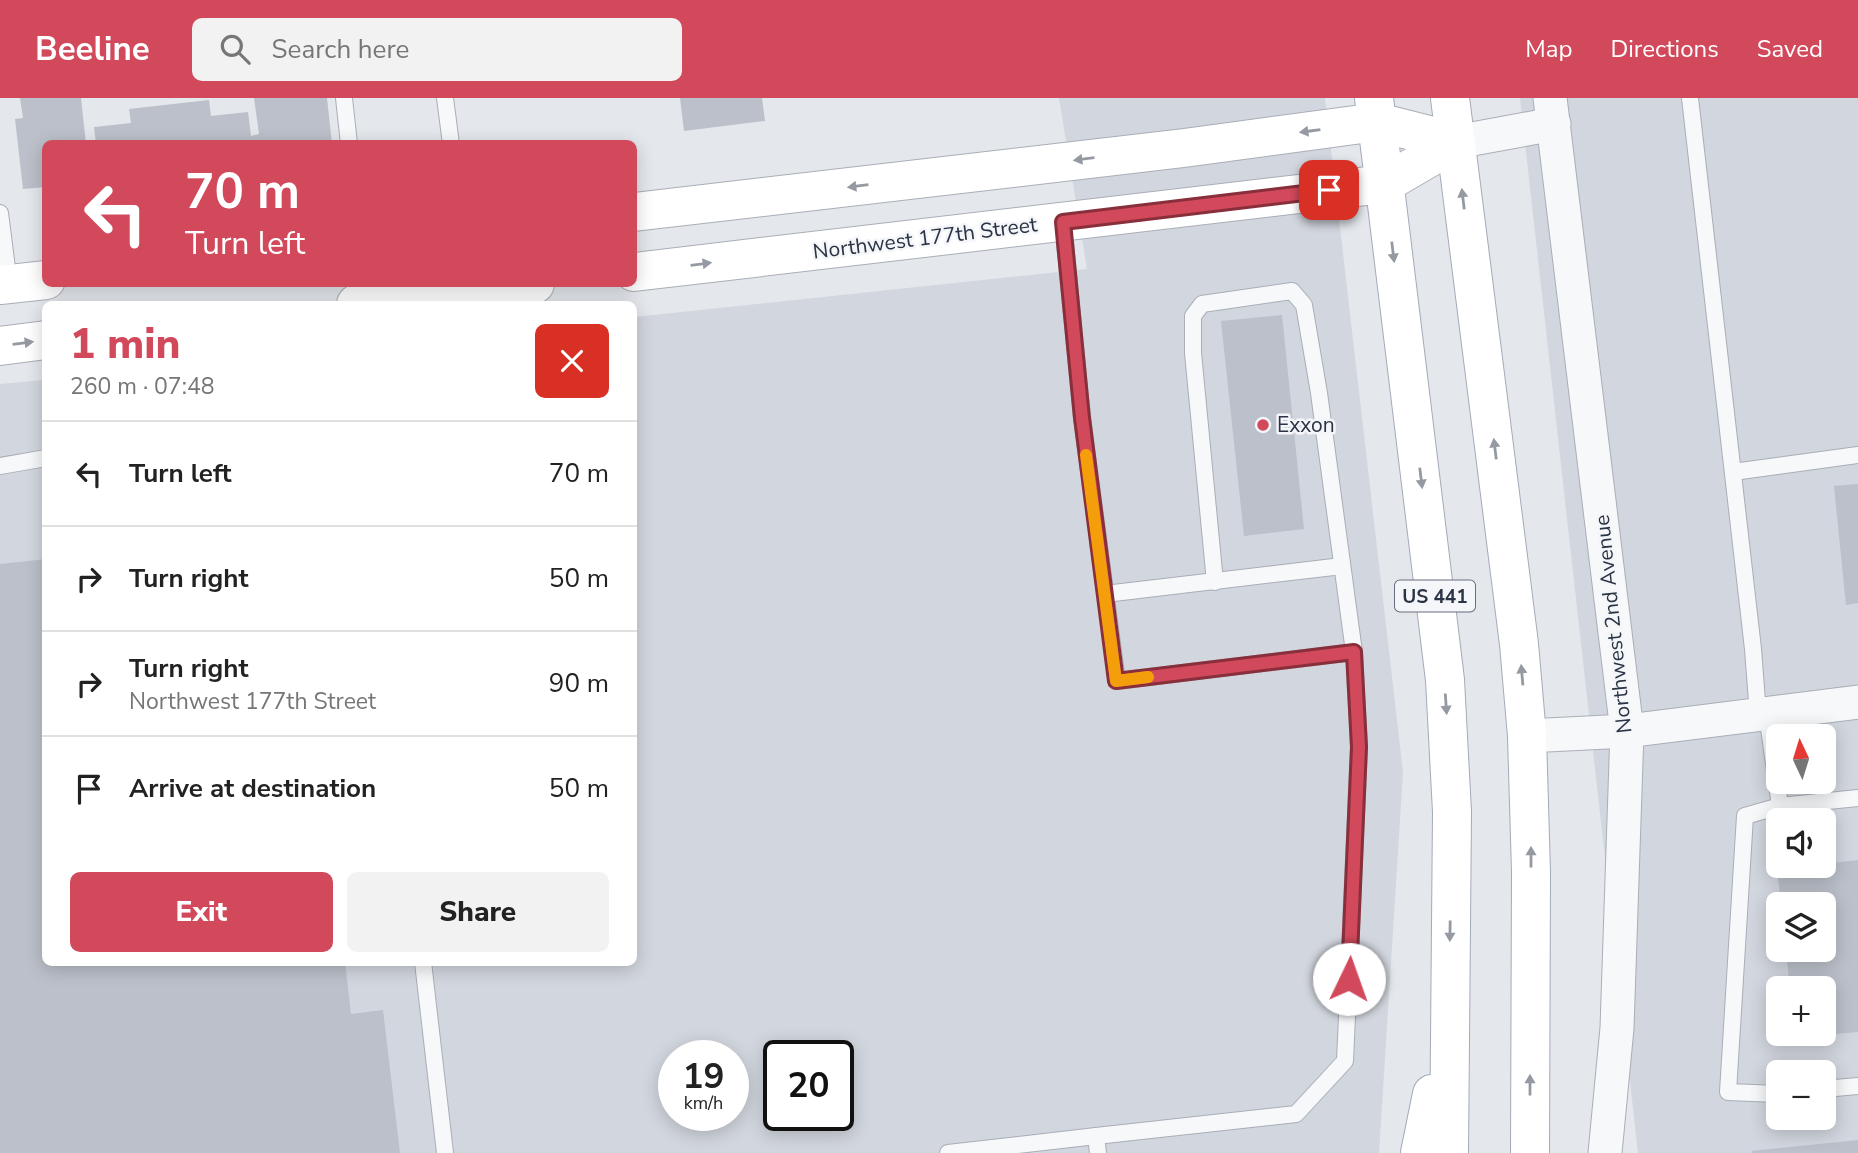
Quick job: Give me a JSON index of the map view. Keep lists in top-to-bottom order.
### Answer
{
  "streets": {
    "main road": ["Northwest 177th Street", "US 441"],
    "street": ["Northwest 2nd Avenue"]
  },
  "crossings": [
    ["Northwest 177th Street", "US 441"],
    ["Northwest 177th Street", "Northwest 2nd Avenue"]
  ],
  "places": ["Exxon"],
  "north": "top",
  "page": {
    "header": "Beeline",
    "search": "Search here",
    "nav": ["Map", "Directions", "Saved"],
    "turn": ["70 m", "Turn left"],
    "heading": ["1 min", "260 m · 07:48"],
    "list": [
      {
        "name": "Turn left",
        "value": "70 m"
      },
      {
        "name": "Turn right",
        "value": "50 m"
      },
      {
        "name": "Turn right",
        "note": "Northwest 177th Street",
        "value": "90 m"
      },
      {
        "name": "Arrive at destination",
        "value": "50 m"
      }
    ],
    "map_buttons": ["+", "−"],
    "buttons": ["Exit", "Share"],
    "speed": "19 km/h",
    "limit": "20"
  }
}
